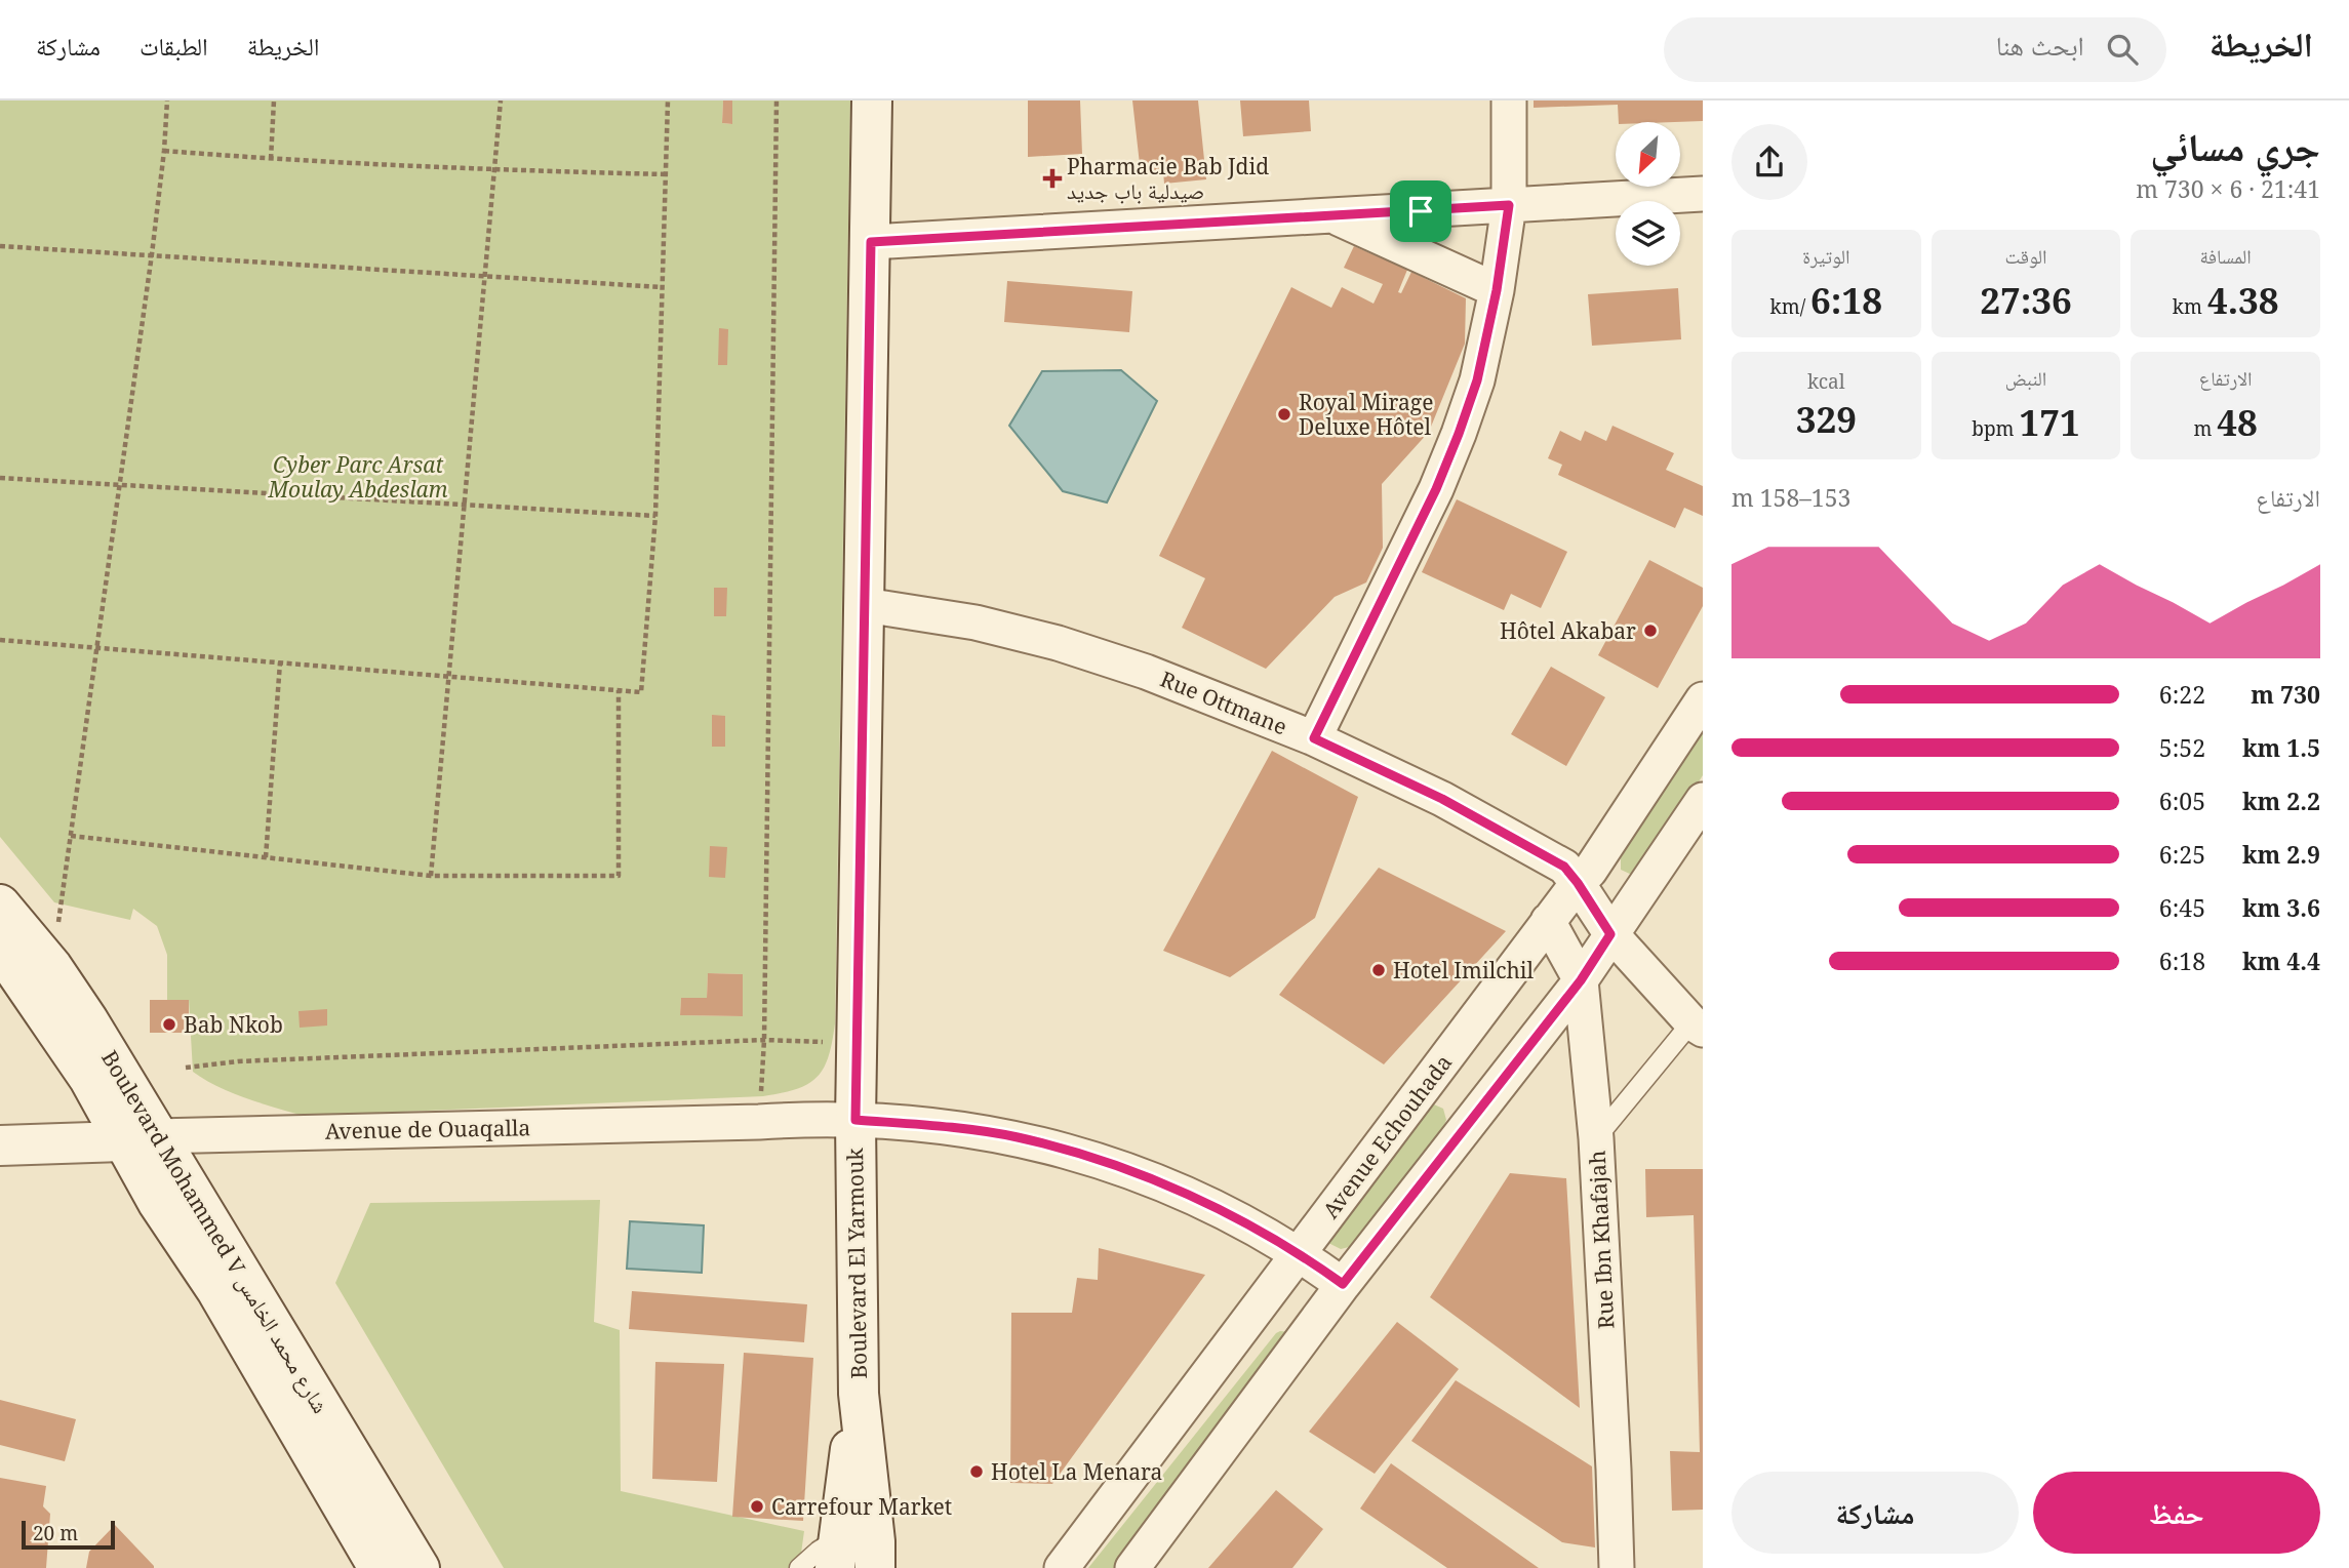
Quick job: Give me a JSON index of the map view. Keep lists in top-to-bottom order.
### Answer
{
  "streets": {
    "main road": ["Avenue de Ouaqalla", "Boulevard Mohammed V شارع محمد الخامس", "Boulevard El Yarmouk"],
    "street": ["Rue Ottmane", "Avenue Echouhada", "Rue Ibn Khafajah"]
  },
  "crossings": [
    ["Rue Ottmane", "Avenue Echouhada"],
    ["Rue Ottmane", "Boulevard El Yarmouk"],
    ["Avenue de Ouaqalla", "Avenue Echouhada"],
    ["Avenue de Ouaqalla", "Boulevard Mohammed V شارع محمد الخامس"],
    ["Avenue de Ouaqalla", "Boulevard El Yarmouk"],
    ["Avenue Echouhada", "Rue Ibn Khafajah"]
  ],
  "parks": ["Cyber Parc Arsat Moulay Abdeslam"],
  "places": {
    "health": ["Pharmacie Bab Jdid صيدلية باب جديد"],
    "other": [
      "Royal Mirage Deluxe Hôtel",
      "Hôtel Akabar",
      "Hotel Imilchil",
      "Bab Nkob",
      "Hotel La Menara",
      "Carrefour Market"
    ]
  },
  "scale_bar": "20 m",
  "north": "bottom left",
  "page": {
    "header": "الخريطة",
    "search": "ابحث هنا",
    "nav": ["الخريطة", "الطبقات", "مشاركة"],
    "heading": ["جري مسائي", "21:41 · 6 × 730 m"],
    "stats": [
      ["المسافة", "4.38 km"],
      ["الوقت", "27:36"],
      ["الوتيرة", "6:18 /km"],
      ["الارتفاع", "48 m"],
      ["النبض", "171 bpm"],
      ["kcal", "329"]
    ],
    "chart": ["الارتفاع", "153–158 m"],
    "list": [
      {
        "name": "730 m",
        "note": "6:22"
      },
      {
        "name": "1.5 km",
        "note": "5:52"
      },
      {
        "name": "2.2 km",
        "note": "6:05"
      },
      {
        "name": "2.9 km",
        "note": "6:25"
      },
      {
        "name": "3.6 km",
        "note": "6:45"
      },
      {
        "name": "4.4 km",
        "note": "6:18"
      }
    ],
    "buttons": ["حفظ", "مشاركة"],
    "scale": "20 m"
  }
}
